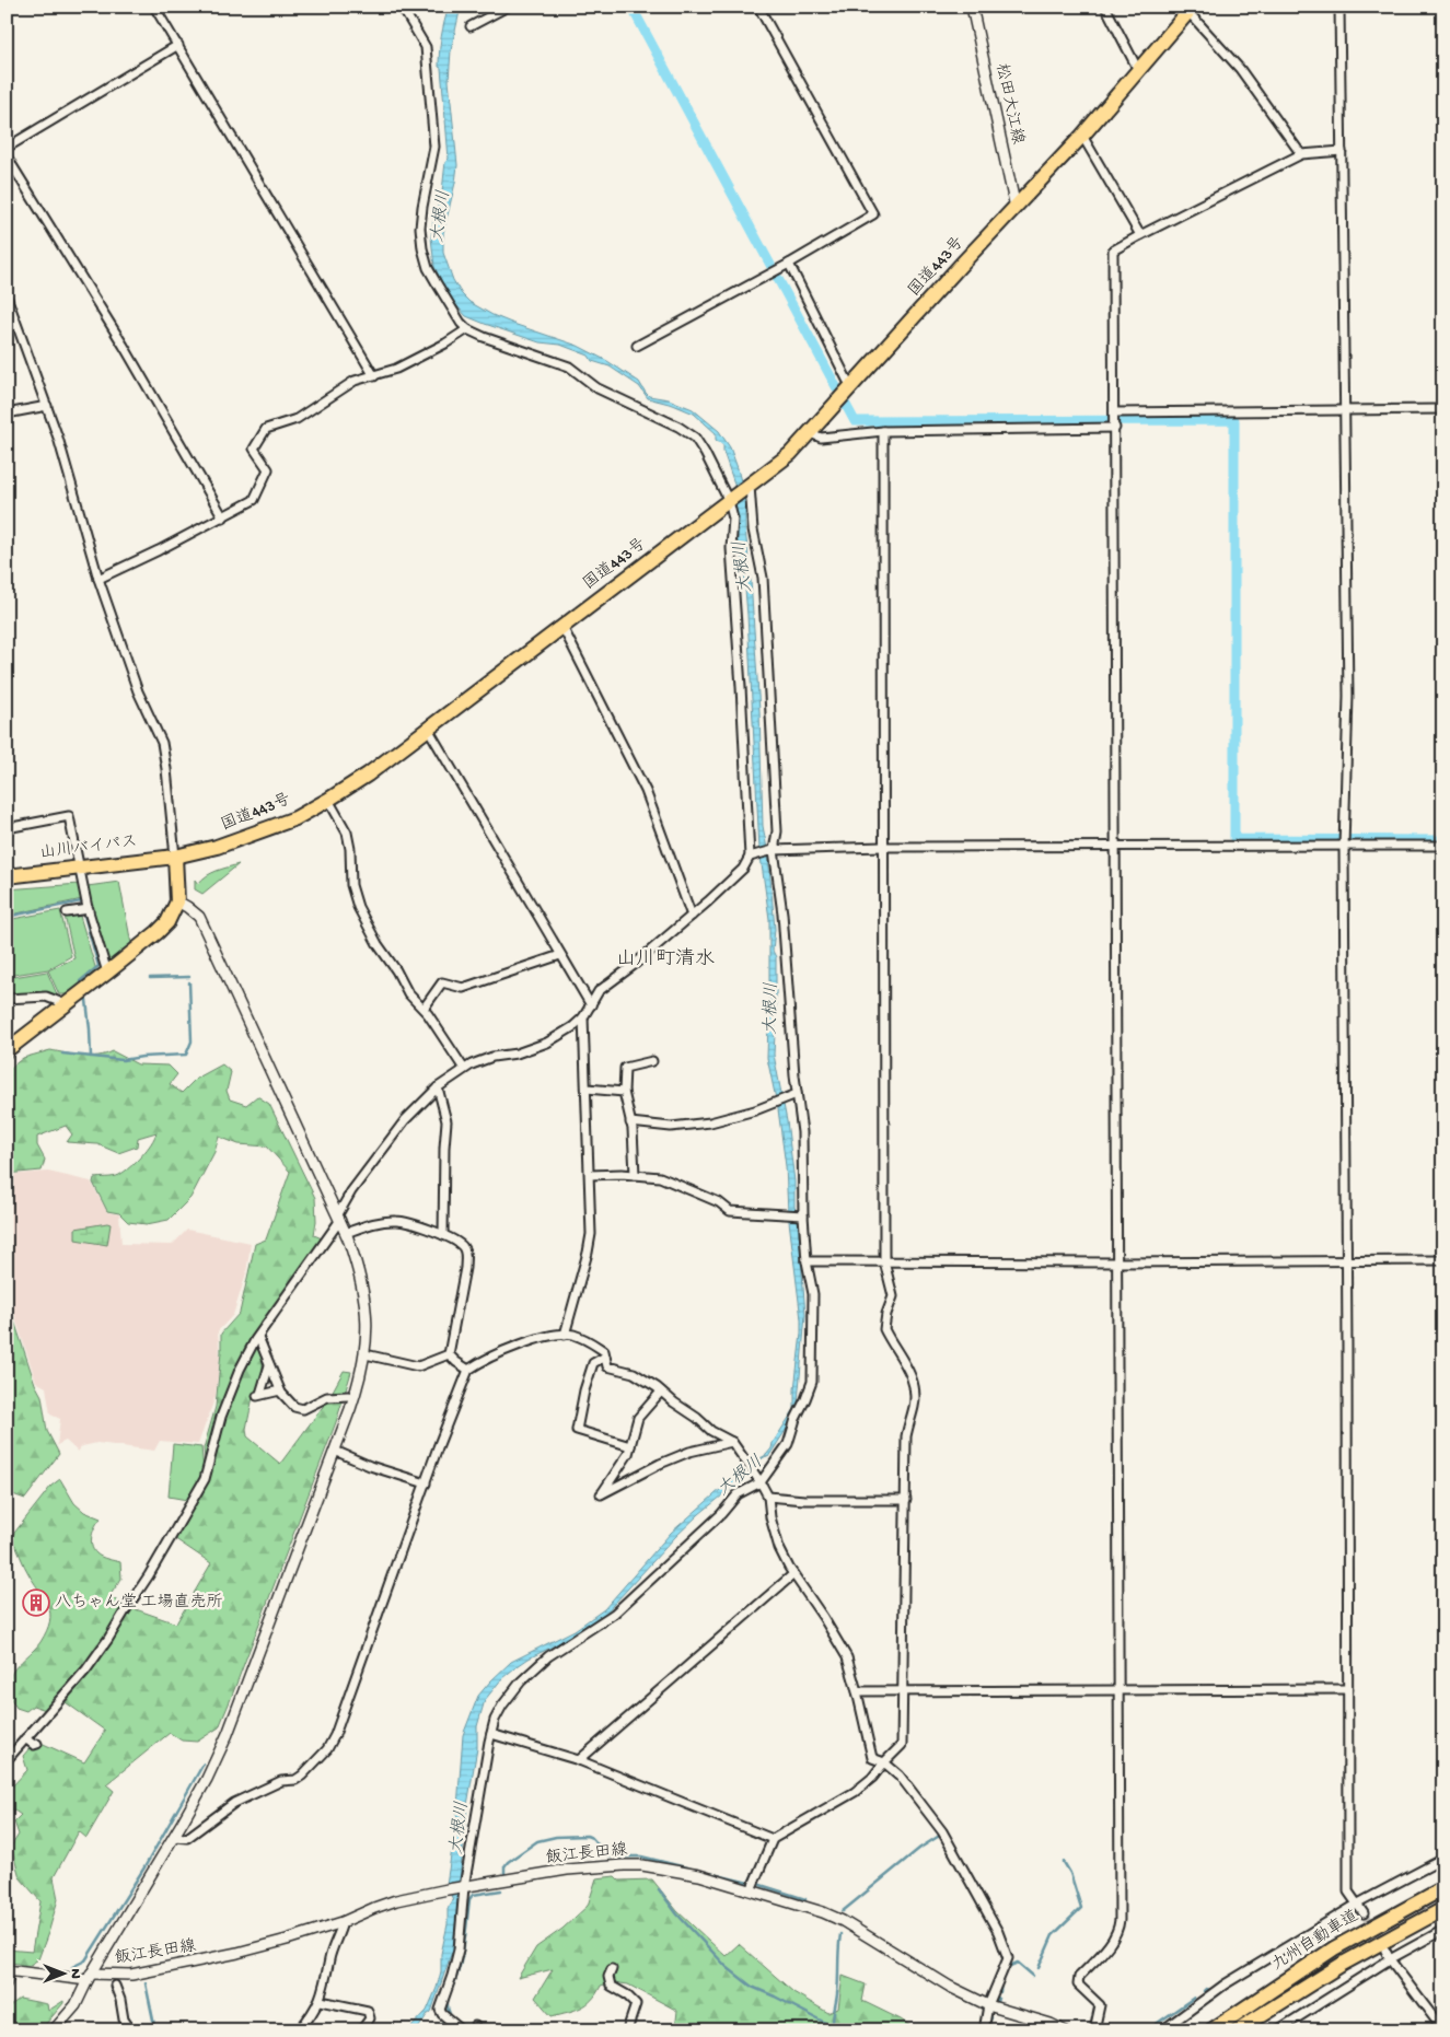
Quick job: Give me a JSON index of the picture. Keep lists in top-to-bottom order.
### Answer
{
  "streets": {
    "highway": ["国道443号", "山川バイパス", "九州自動車道"],
    "main road": ["松田大江線", "飯江長田線"]
  },
  "crossings": [
    ["松田大江線", "国道443号"],
    ["国道443号", "山川バイパス"]
  ],
  "districts": ["山川町清水"],
  "water": ["大根川"],
  "places": {
    "building": ["八ちゃん堂 工場直売所"]
  },
  "north": "right"
}
